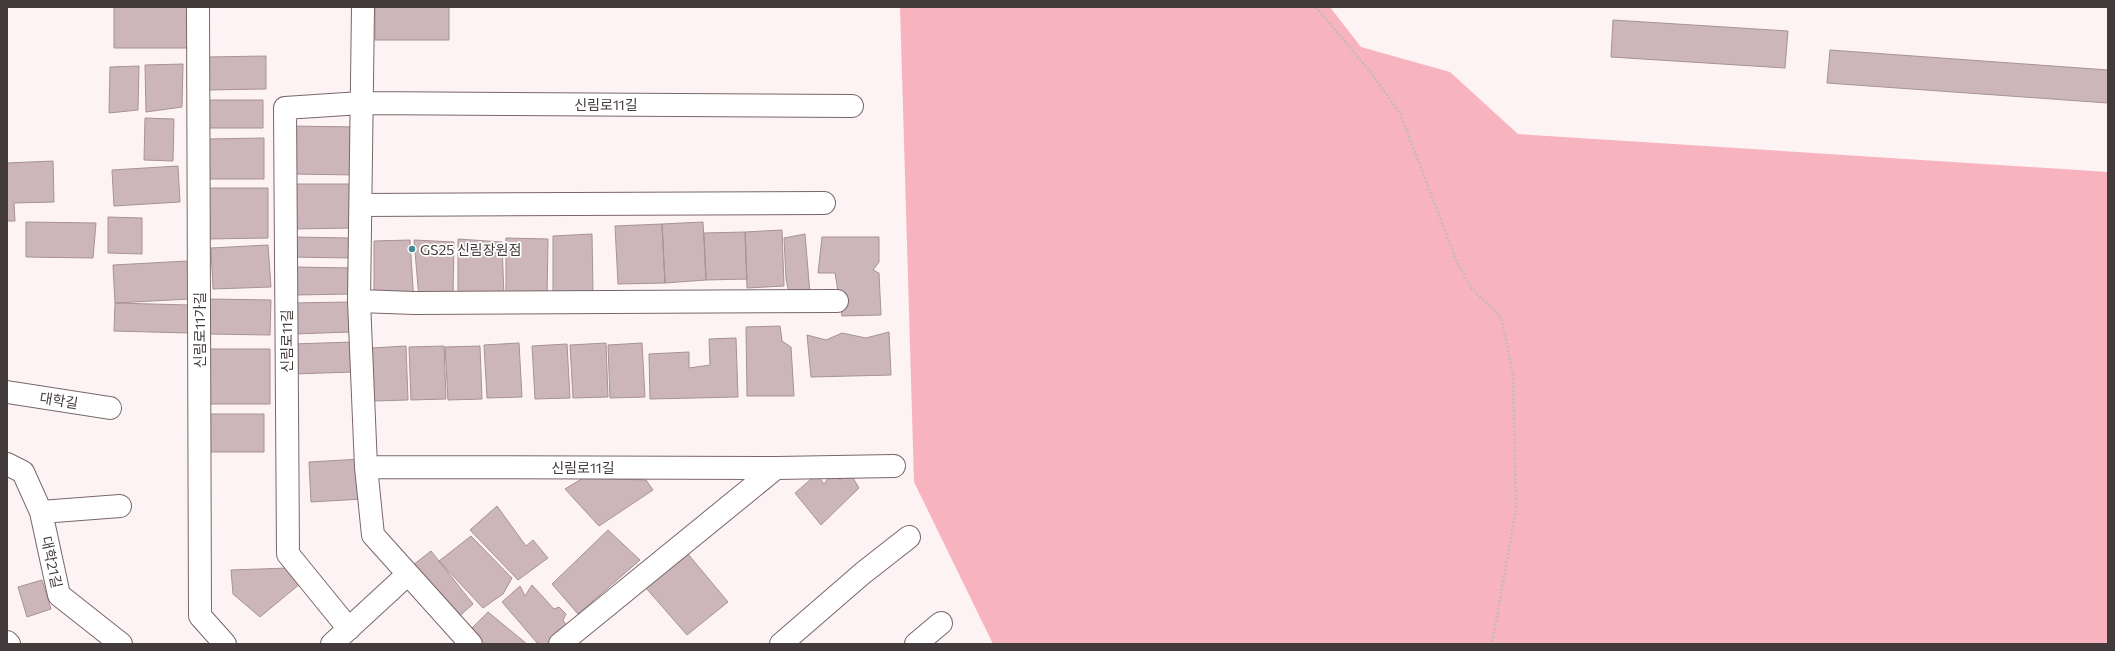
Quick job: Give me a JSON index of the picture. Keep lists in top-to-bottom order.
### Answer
{
  "streets": {
    "street": [
      "신림로11길",
      "신림로11가길",
      "대학길",
      "대학21길"
    ]
  },
  "places": ["GS25 신림장원점"]
}
